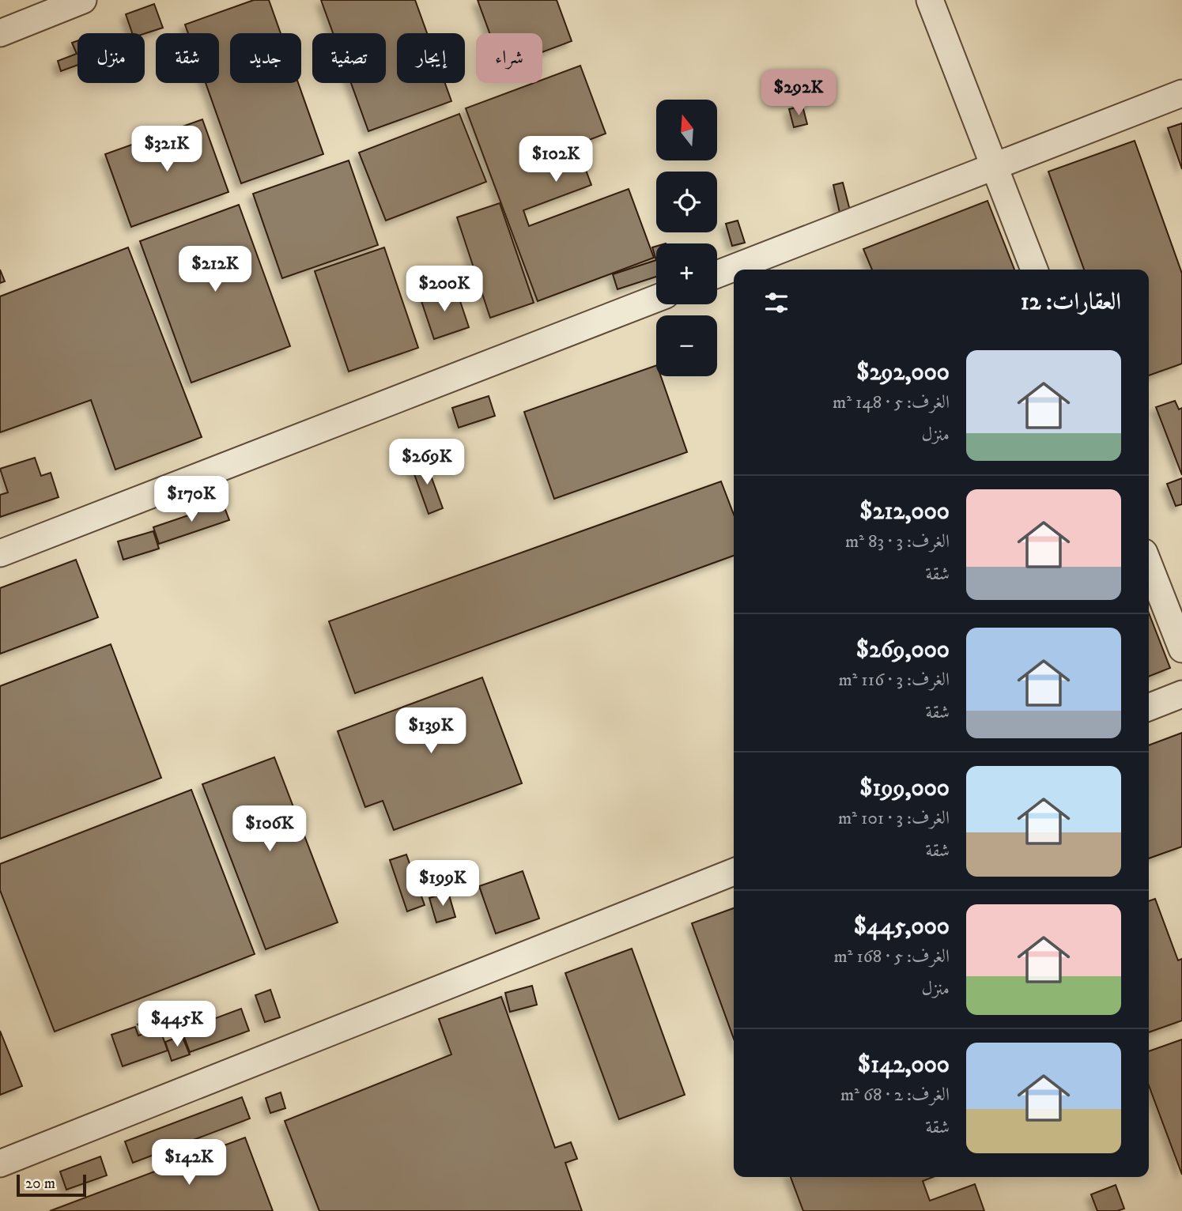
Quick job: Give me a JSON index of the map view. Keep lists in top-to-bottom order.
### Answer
{
  "scale_bar": "20 m",
  "north": "top",
  "page": {
    "chip": [
      "شراء",
      "إيجار",
      "تصفية",
      "جديد",
      "شقة",
      "منزل"
    ],
    "price": [
      "$292K",
      "$321K",
      "$102K",
      "$212K",
      "$200K",
      "$269K",
      "$170K",
      "$139K",
      "$106K",
      "$199K",
      "$445K",
      "$142K"
    ],
    "map_buttons": ["+", "−"],
    "heading": "العقارات: 12",
    "list": [
      {
        "name": "$292,000",
        "note": "الغرف: 5 · 148 m² · منزل"
      },
      {
        "name": "$212,000",
        "note": "الغرف: 3 · 83 m² · شقة"
      },
      {
        "name": "$269,000",
        "note": "الغرف: 3 · 116 m² · شقة"
      },
      {
        "name": "$199,000",
        "note": "الغرف: 3 · 101 m² · شقة"
      },
      {
        "name": "$445,000",
        "note": "الغرف: 5 · 168 m² · منزل"
      },
      {
        "name": "$142,000",
        "note": "الغرف: 2 · 68 m² · شقة"
      }
    ],
    "scale": "20 m"
  }
}
